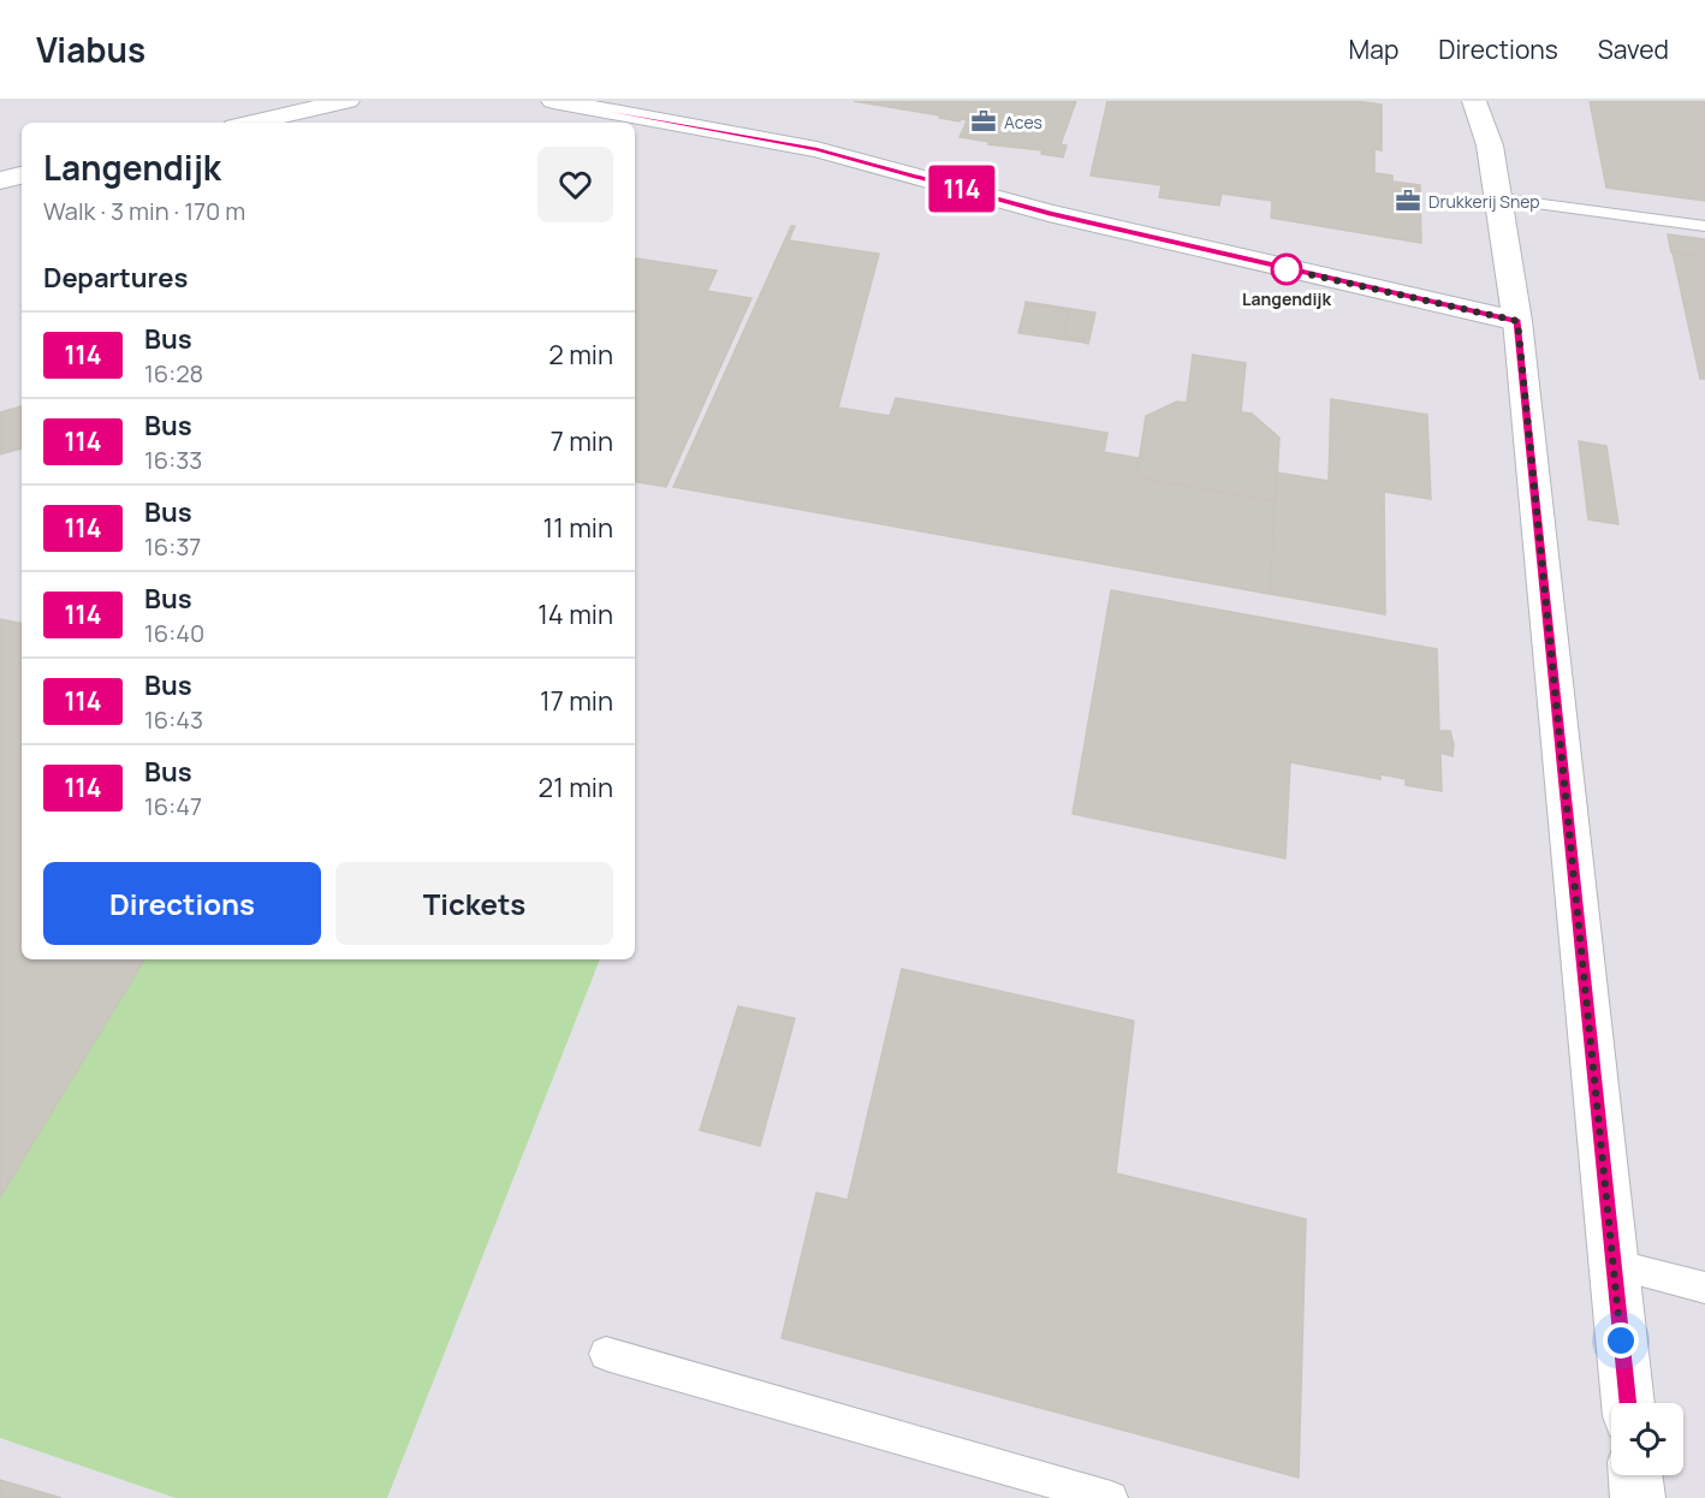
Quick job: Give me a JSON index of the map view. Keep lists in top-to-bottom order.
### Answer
{
  "places": {
    "office": ["Aces", "Drukkerij Snep"],
    "other": ["Langendijk"]
  },
  "lines": ["bus line 114"],
  "page": {
    "header": "Viabus",
    "nav": ["Map", "Directions", "Saved"],
    "on_map": "114",
    "heading": [
      ["Langendijk", "Walk · 3 min · 170 m"],
      "Departures"
    ],
    "list": [
      {
        "mark": "114",
        "name": "Bus",
        "note": "16:28",
        "value": "2 min"
      },
      {
        "mark": "114",
        "name": "Bus",
        "note": "16:33",
        "value": "7 min"
      },
      {
        "mark": "114",
        "name": "Bus",
        "note": "16:37",
        "value": "11 min"
      },
      {
        "mark": "114",
        "name": "Bus",
        "note": "16:40",
        "value": "14 min"
      },
      {
        "mark": "114",
        "name": "Bus",
        "note": "16:43",
        "value": "17 min"
      },
      {
        "mark": "114",
        "name": "Bus",
        "note": "16:47",
        "value": "21 min"
      }
    ],
    "buttons": ["Directions", "Tickets"]
  }
}
